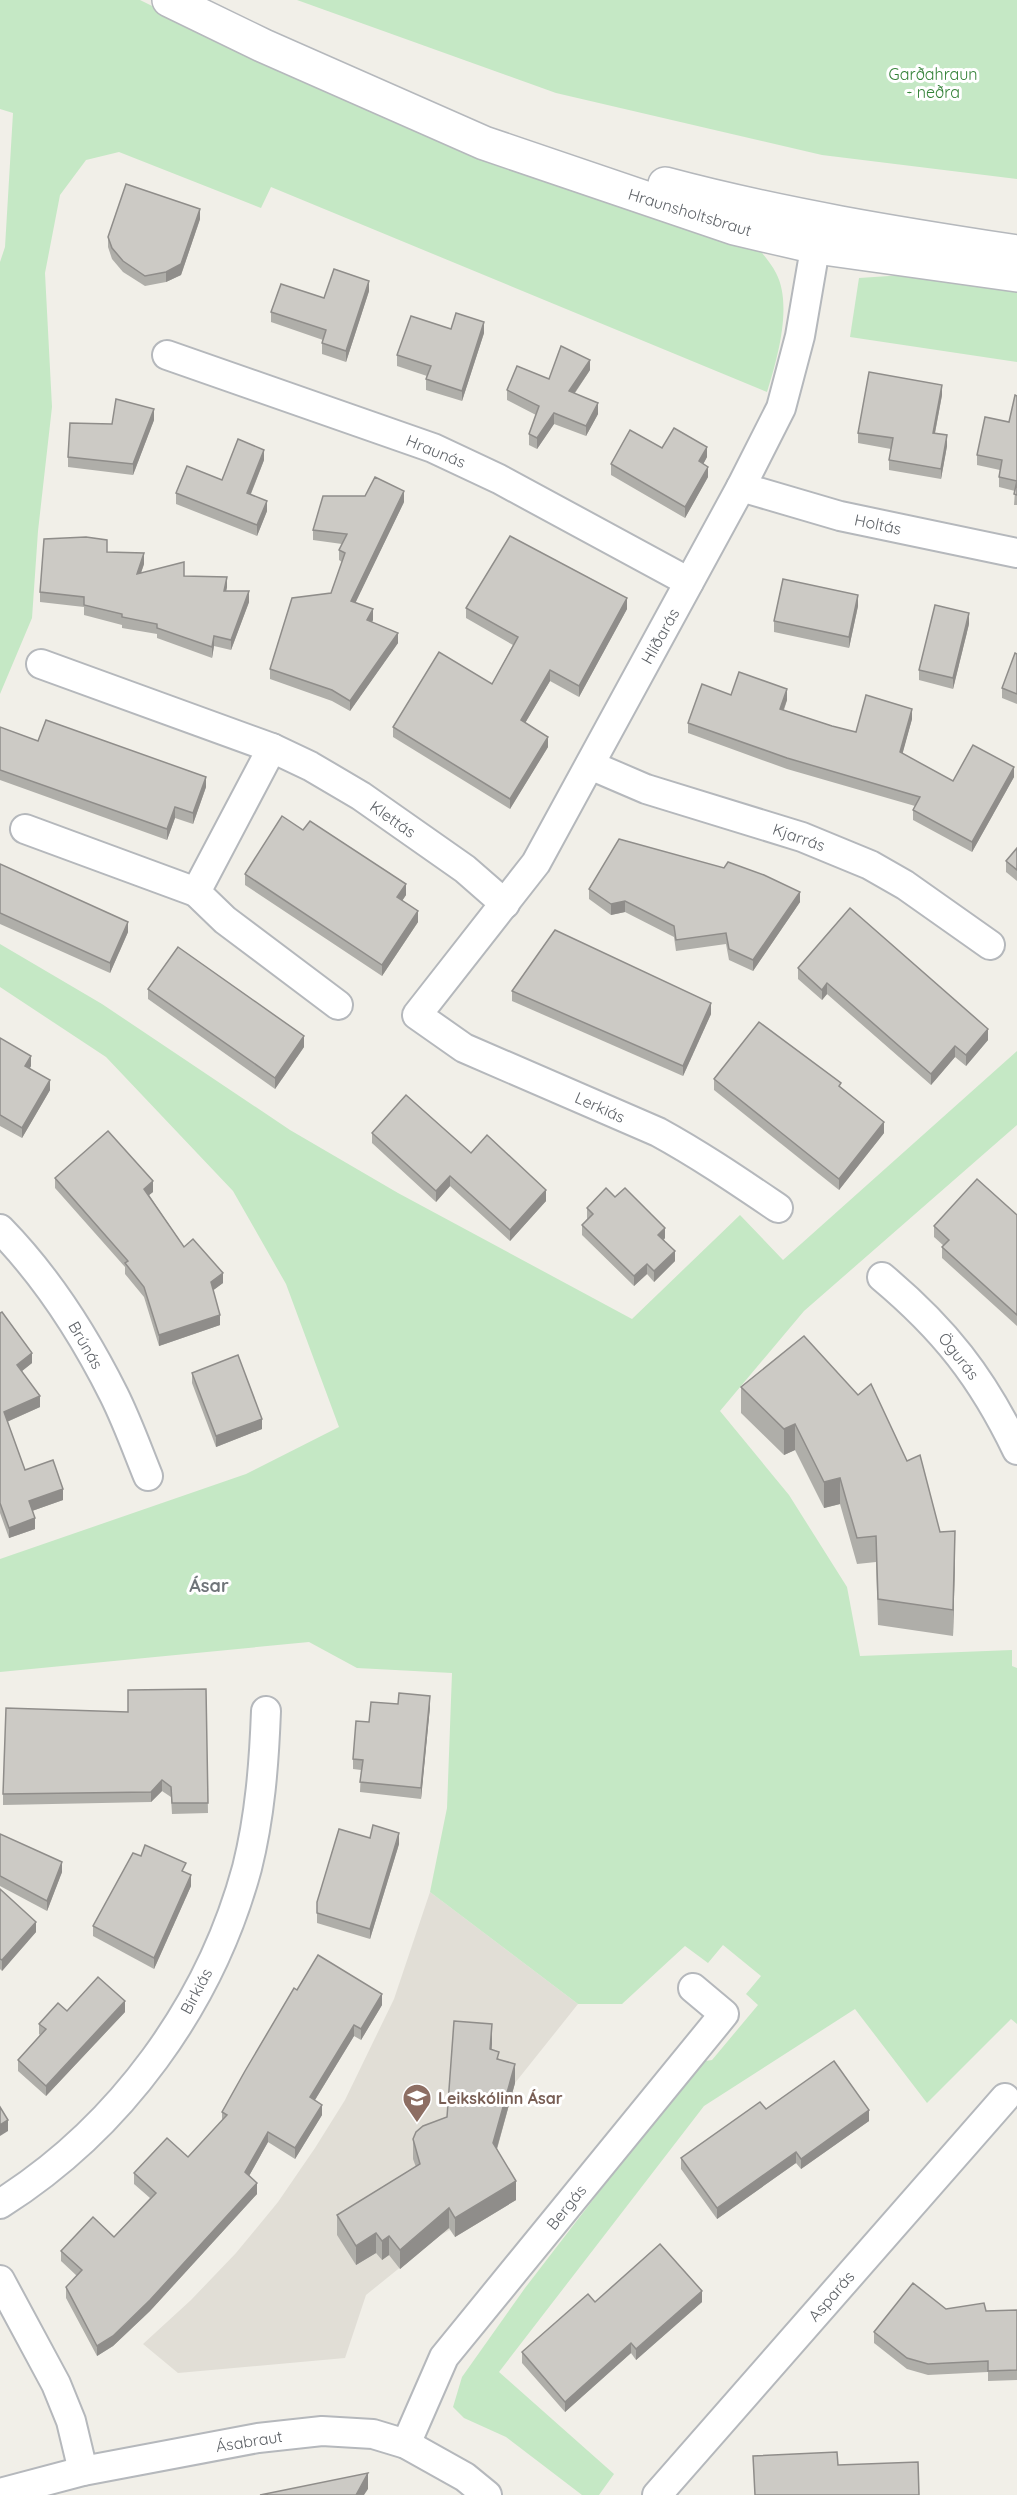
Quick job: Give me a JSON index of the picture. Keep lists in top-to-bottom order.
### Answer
{
  "streets": {
    "street": [
      "Hraunsholtsbraut",
      "Hraunás",
      "Holtás",
      "Hlíðarás",
      "Klettás",
      "Kjarrás",
      "Lerkiás",
      "Brúnás",
      "Ögurás",
      "Birkiás",
      "Bergás",
      "Asparás",
      "Ásabraut"
    ]
  },
  "crossings": [
    ["Hraunsholtsbraut", "Hlíðarás"],
    ["Hraunás", "Hlíðarás"],
    ["Holtás", "Hlíðarás"],
    ["Hlíðarás", "Klettás"],
    ["Hlíðarás", "Kjarrás"],
    ["Hlíðarás", "Lerkiás"],
    ["Bergás", "Ásabraut"]
  ],
  "districts": ["Ásar"],
  "parks": ["Garðahraun - neðra"],
  "places": {
    "school or university": ["Leikskólinn Ásar"]
  }
}
